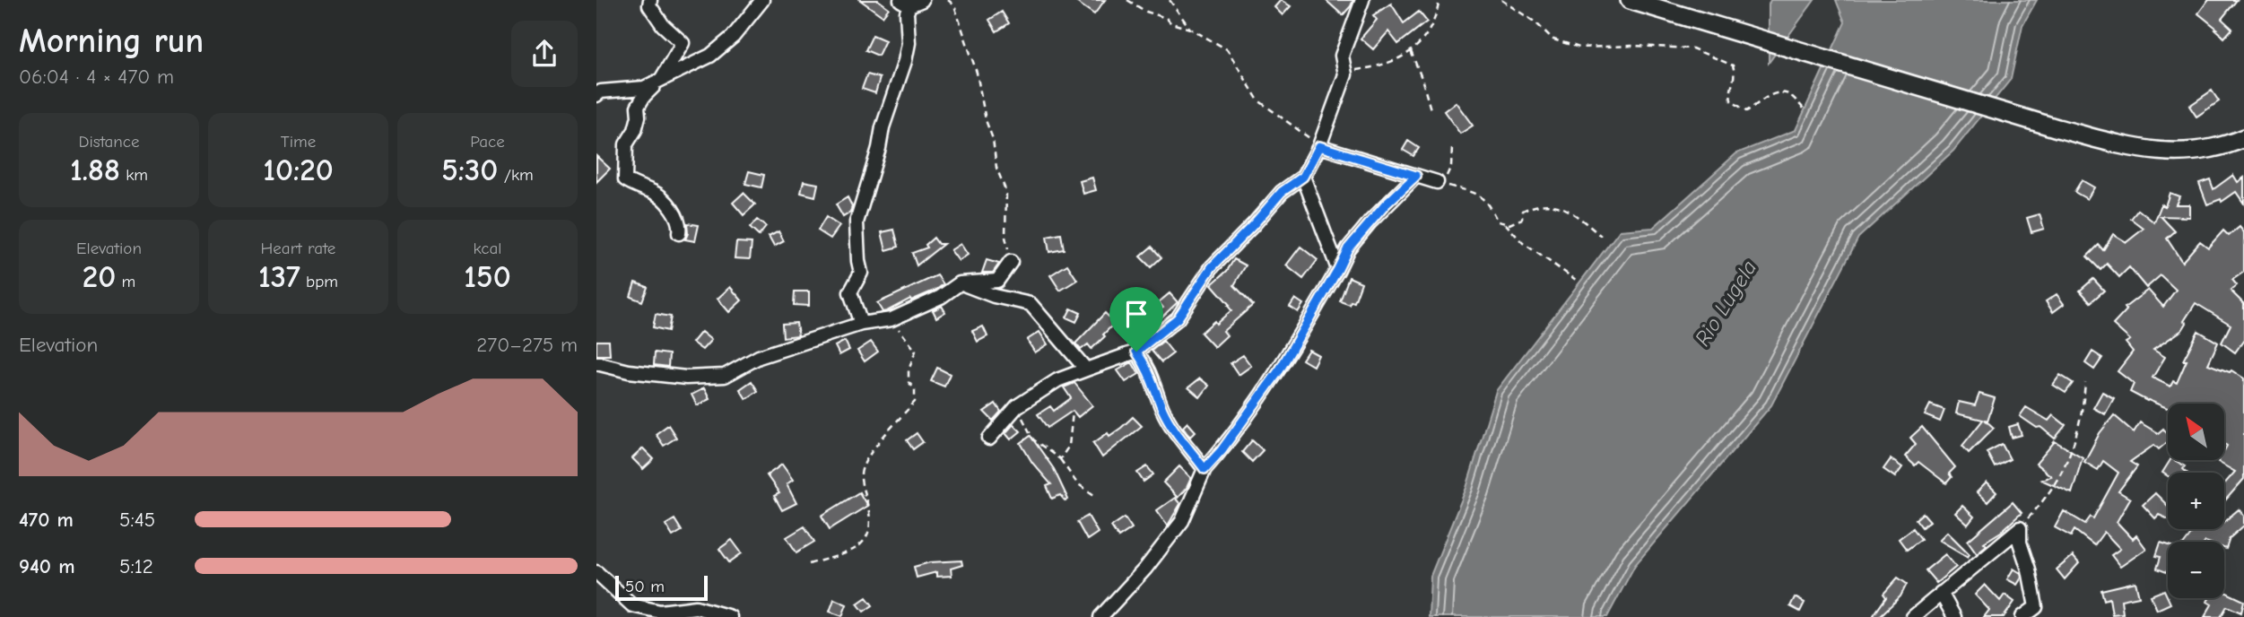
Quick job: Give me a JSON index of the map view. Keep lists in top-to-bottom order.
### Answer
{
  "water": ["Rio Lugela"],
  "scale_bar": "50 m",
  "north": "top left",
  "page": {
    "heading": ["Morning run", "06:04 · 4 × 470 m"],
    "stats": [
      ["Distance", "1.88 km"],
      ["Time", "10:20"],
      ["Pace", "5:30 /km"],
      ["Elevation", "20 m"],
      ["Heart rate", "137 bpm"],
      ["kcal", "150"]
    ],
    "chart": ["Elevation", "270–275 m"],
    "map_buttons": ["+", "−"],
    "list": [
      {
        "name": "470 m",
        "note": "5:45"
      },
      {
        "name": "940 m",
        "note": "5:12"
      }
    ],
    "scale": "50 m"
  }
}
